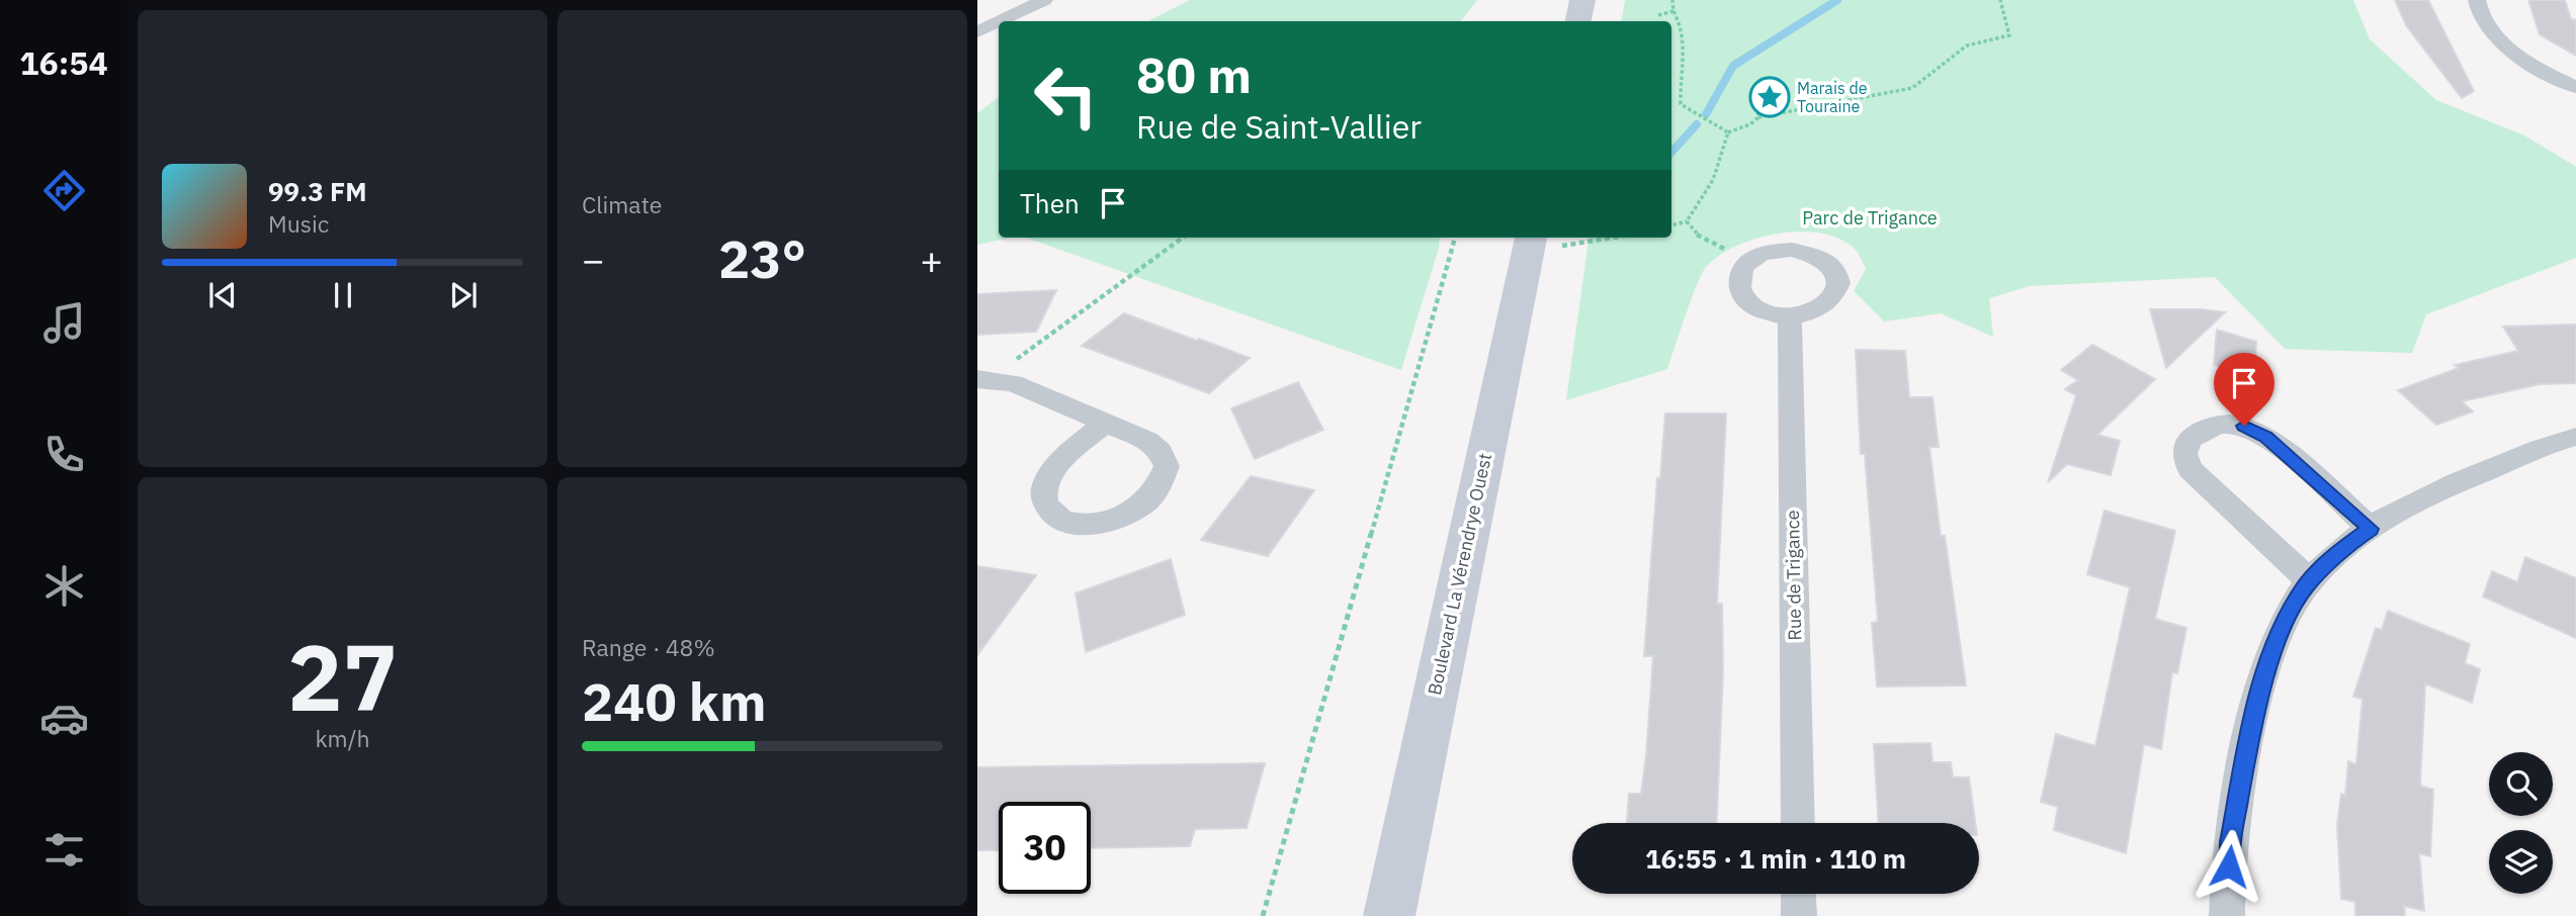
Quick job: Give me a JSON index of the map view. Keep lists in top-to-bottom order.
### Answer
{
  "streets": {
    "main road": ["Boulevard La Vérendrye Ouest"],
    "street": ["Rue de Trigance"]
  },
  "parks": ["Parc de Trigance"],
  "places": {
    "place": ["Marais de Touraine"]
  },
  "page": {
    "tabs": "16:54",
    "tile": [
      "Climate",
      ["27", "km/h"],
      ["Range · 48%", "240 km"]
    ],
    "turn": ["80 m", "Rue de Saint-Vallier"],
    "song": ["99.3 FM", "Music"],
    "then": "Then",
    "heat": ["−", "23°", "+"],
    "limit": "30",
    "trip": "16:55 · 1 min · 110 m"
  }
}
